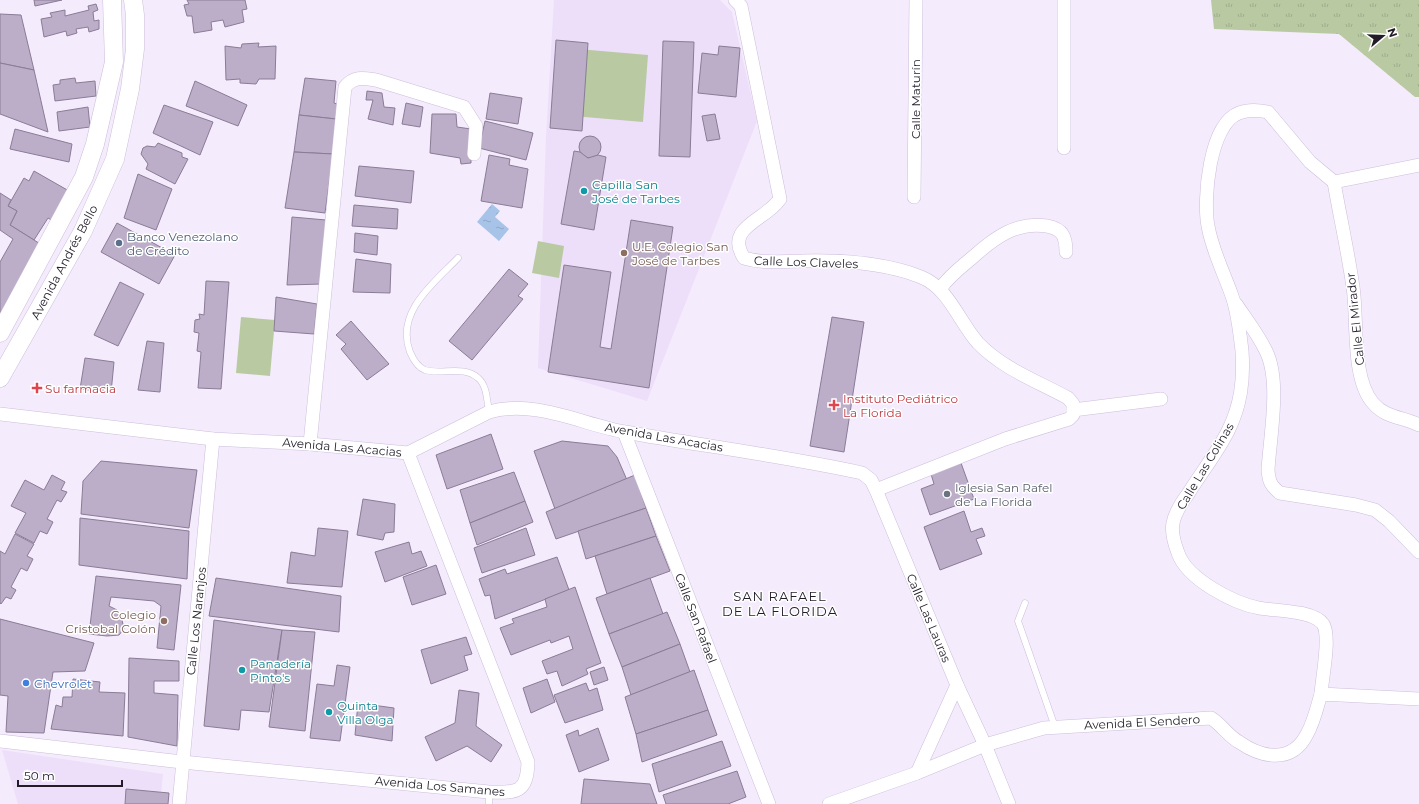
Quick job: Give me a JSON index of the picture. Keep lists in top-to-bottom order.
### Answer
{
  "streets": {
    "street": [
      "Calle Maturín",
      "Avenida Andrés Bello",
      "Calle Los Claveles",
      "Calle El Mirador",
      "Avenida Las Acacias",
      "Calle Las Colinas",
      "Calle San Rafael",
      "Calle Las Lauras",
      "Calle Los Naranjos",
      "Avenida El Sendero",
      "Avenida Los Samanes"
    ]
  },
  "crossings": [
    ["Calle El Mirador", "Calle Las Colinas"],
    ["Avenida Las Acacias", "Calle San Rafael"],
    ["Avenida Las Acacias", "Calle Las Lauras"],
    ["Avenida Las Acacias", "Calle Los Naranjos"],
    ["Avenida Las Acacias", "Avenida Los Samanes"],
    ["Calle Las Colinas", "Avenida El Sendero"],
    ["Calle Las Lauras", "Avenida El Sendero"],
    ["Calle Los Naranjos", "Avenida Los Samanes"]
  ],
  "districts": ["SAN RAFAEL DE LA FLORIDA"],
  "places": {
    "other": [
      "Capilla San José de Tarbes",
      "Banco Venezolano de Crédito",
      "U.E. Colegio San José de Tarbes",
      "Iglesia San Rafel de La Florida",
      "Colegio Cristobal Colón",
      "Panadería Pinto's",
      "Chevrolet",
      "Quinta Villa Olga"
    ],
    "health": ["Su farmacia", "Instituto Pediátrico La Florida"]
  },
  "scale_bar": "50 m",
  "north": "right"
}
